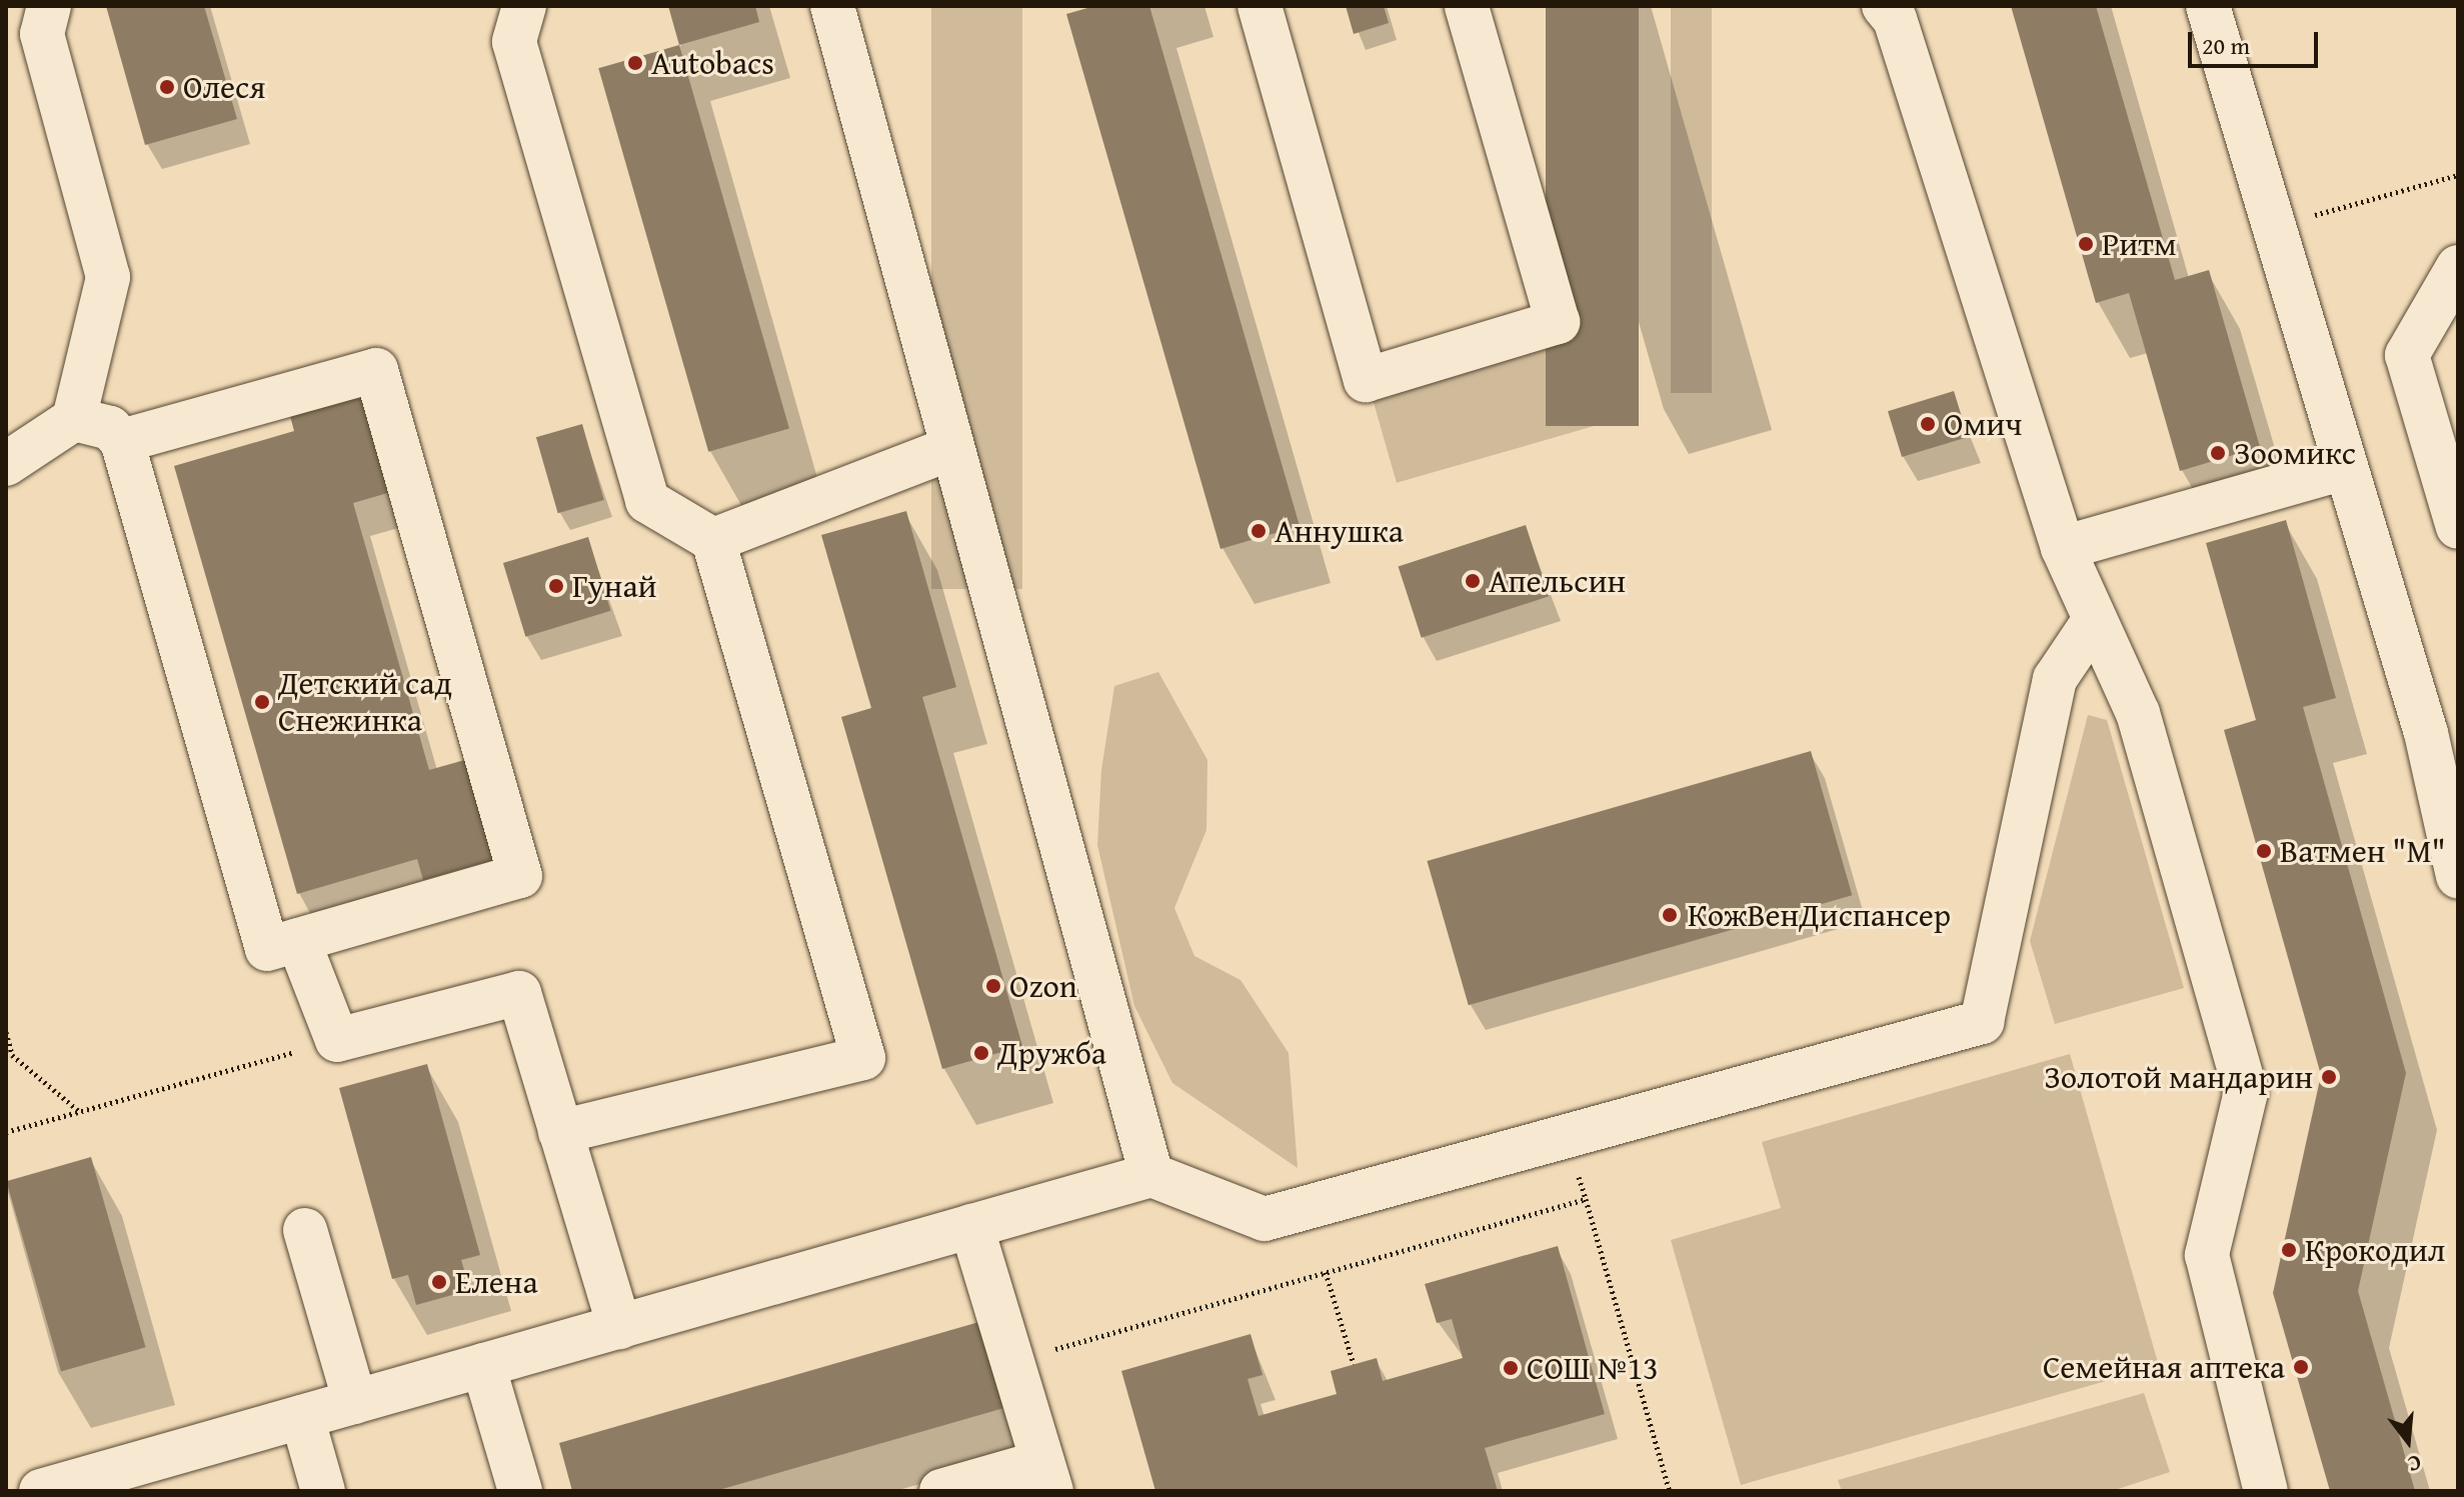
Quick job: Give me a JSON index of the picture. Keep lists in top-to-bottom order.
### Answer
{
  "places": [
    "Autobacs",
    "Олеся",
    "Ритм",
    "Омич",
    "Зоомикс",
    "Аннушка",
    "Апельсин",
    "Гунай",
    "Детский сад Снежинка",
    "Ватмен \"М\"",
    "КожВенДиспансер",
    "Ozon",
    "Дружба",
    "Золотой мандарин",
    "Крокодил",
    "Елена",
    "Семейная аптека",
    "СОШ №13"
  ],
  "scale_bar": "20 m",
  "north": "bottom"
}
